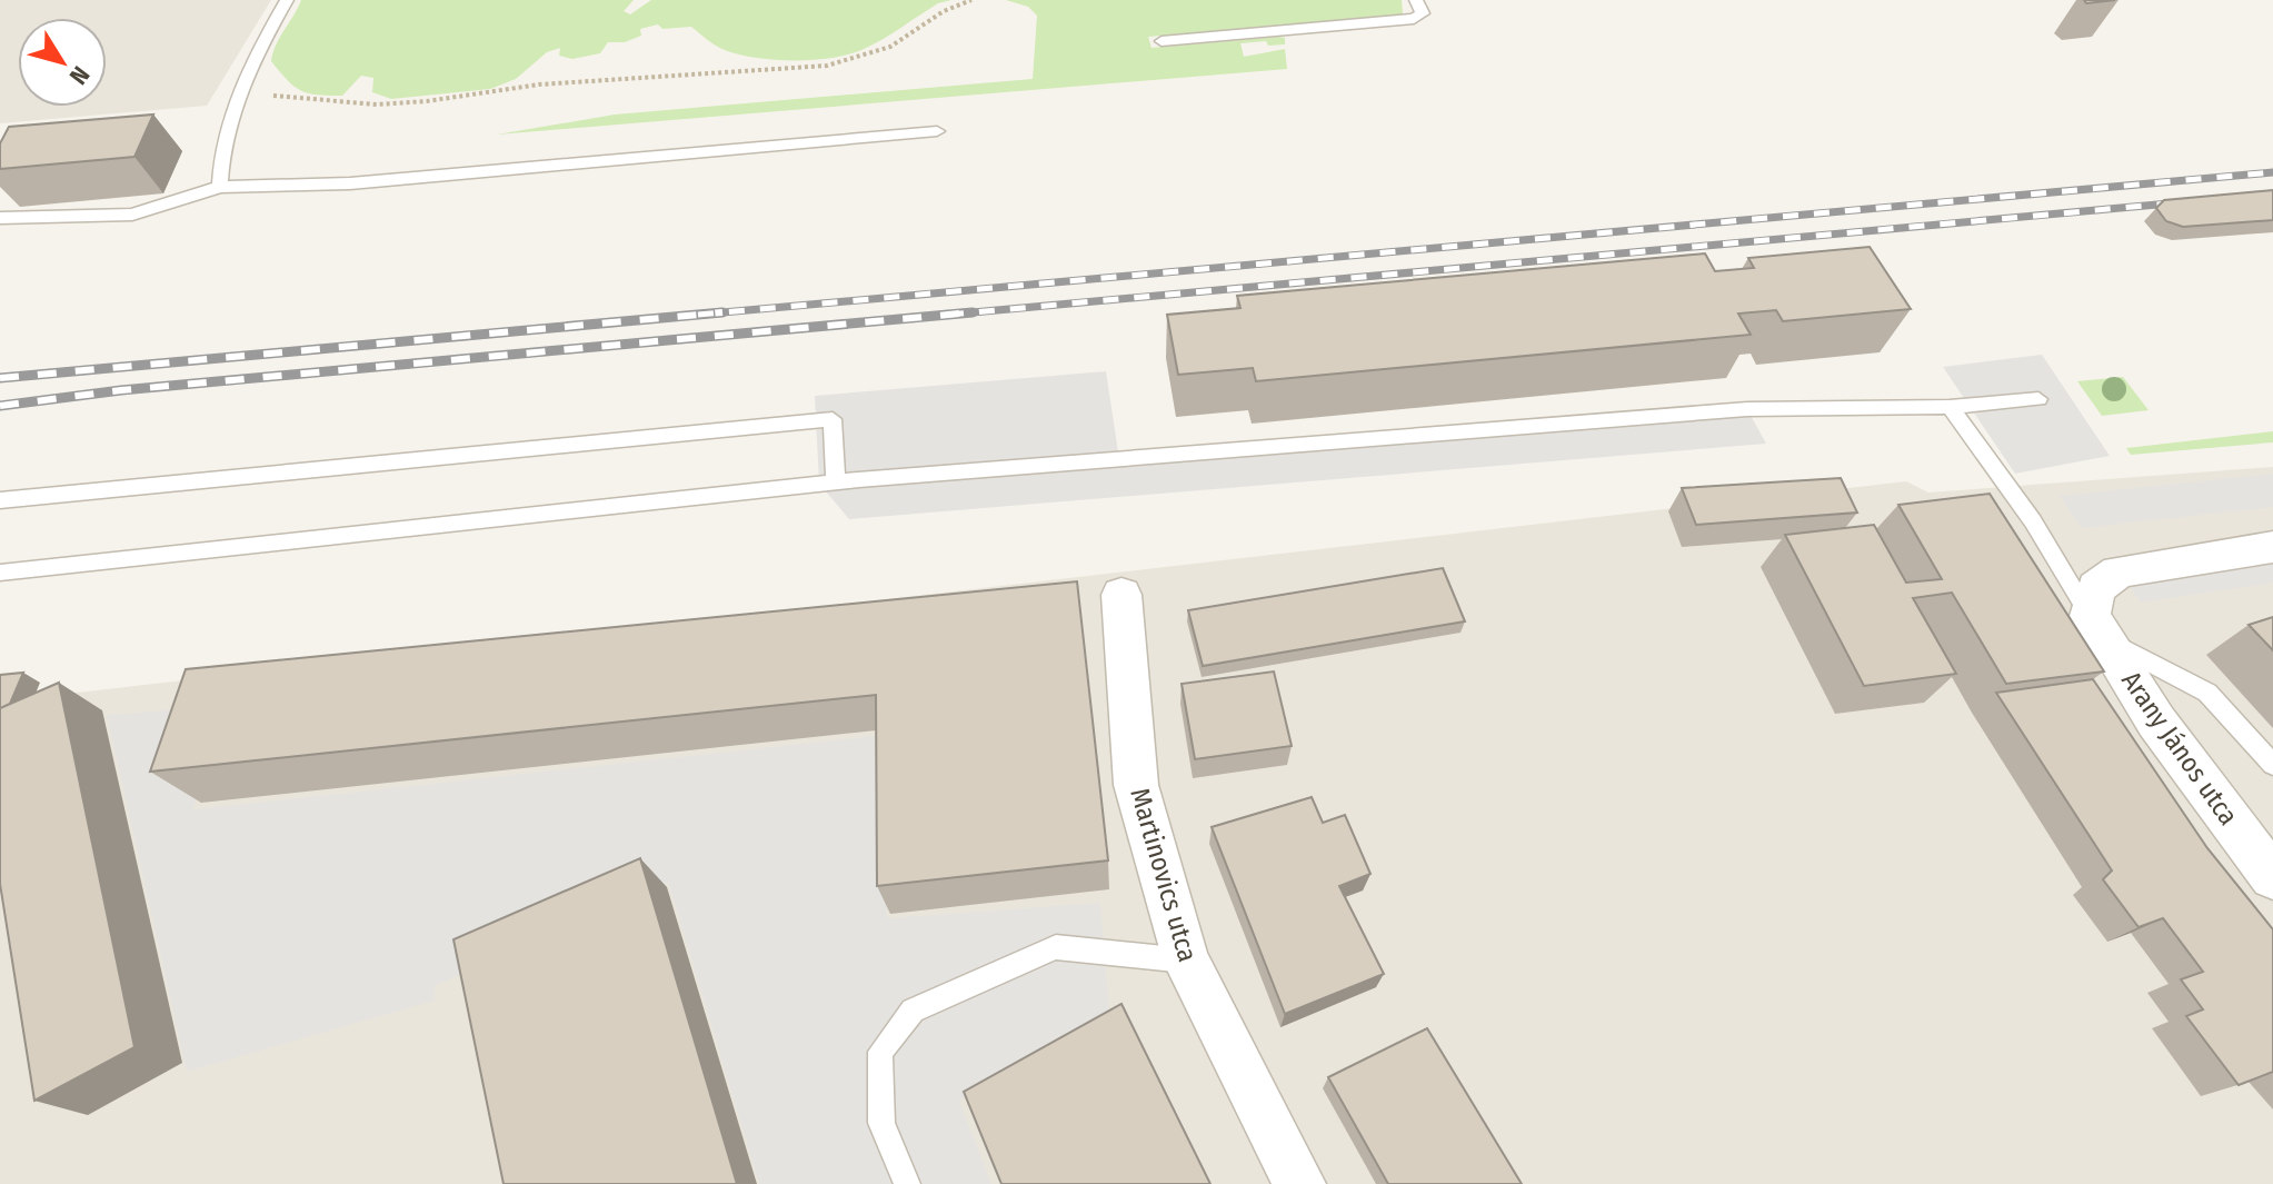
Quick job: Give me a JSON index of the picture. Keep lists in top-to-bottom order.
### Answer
{
  "streets": {
    "street": ["Arany János utca", "Martinovics utca"]
  },
  "north": "bottom right"
}
